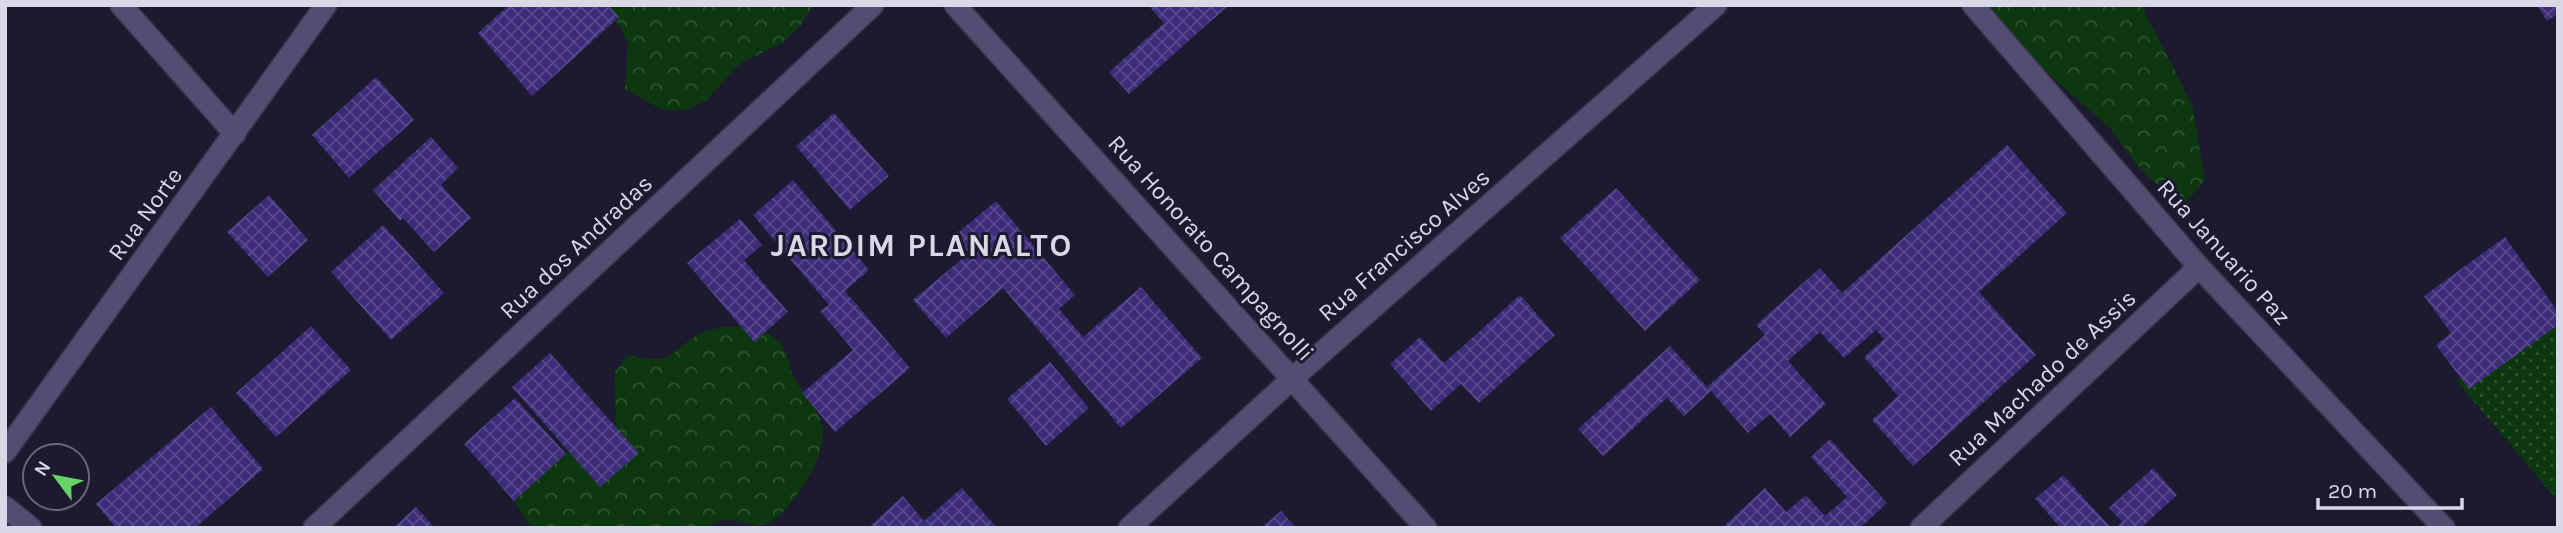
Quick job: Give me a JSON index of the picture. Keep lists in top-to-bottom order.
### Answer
{
  "streets": {
    "street": [
      "Rua Norte",
      "Rua Francisco Alves",
      "Rua dos Andradas",
      "Rua Honorato Campagnolli",
      "Rua Januario Paz",
      "Rua Machado de Assis"
    ]
  },
  "crossings": [
    ["Rua Francisco Alves", "Rua Honorato Campagnolli"],
    ["Rua Januario Paz", "Rua Machado de Assis"]
  ],
  "districts": ["JARDIM PLANALTO"],
  "scale_bar": "20 m",
  "north": "top left"
}
